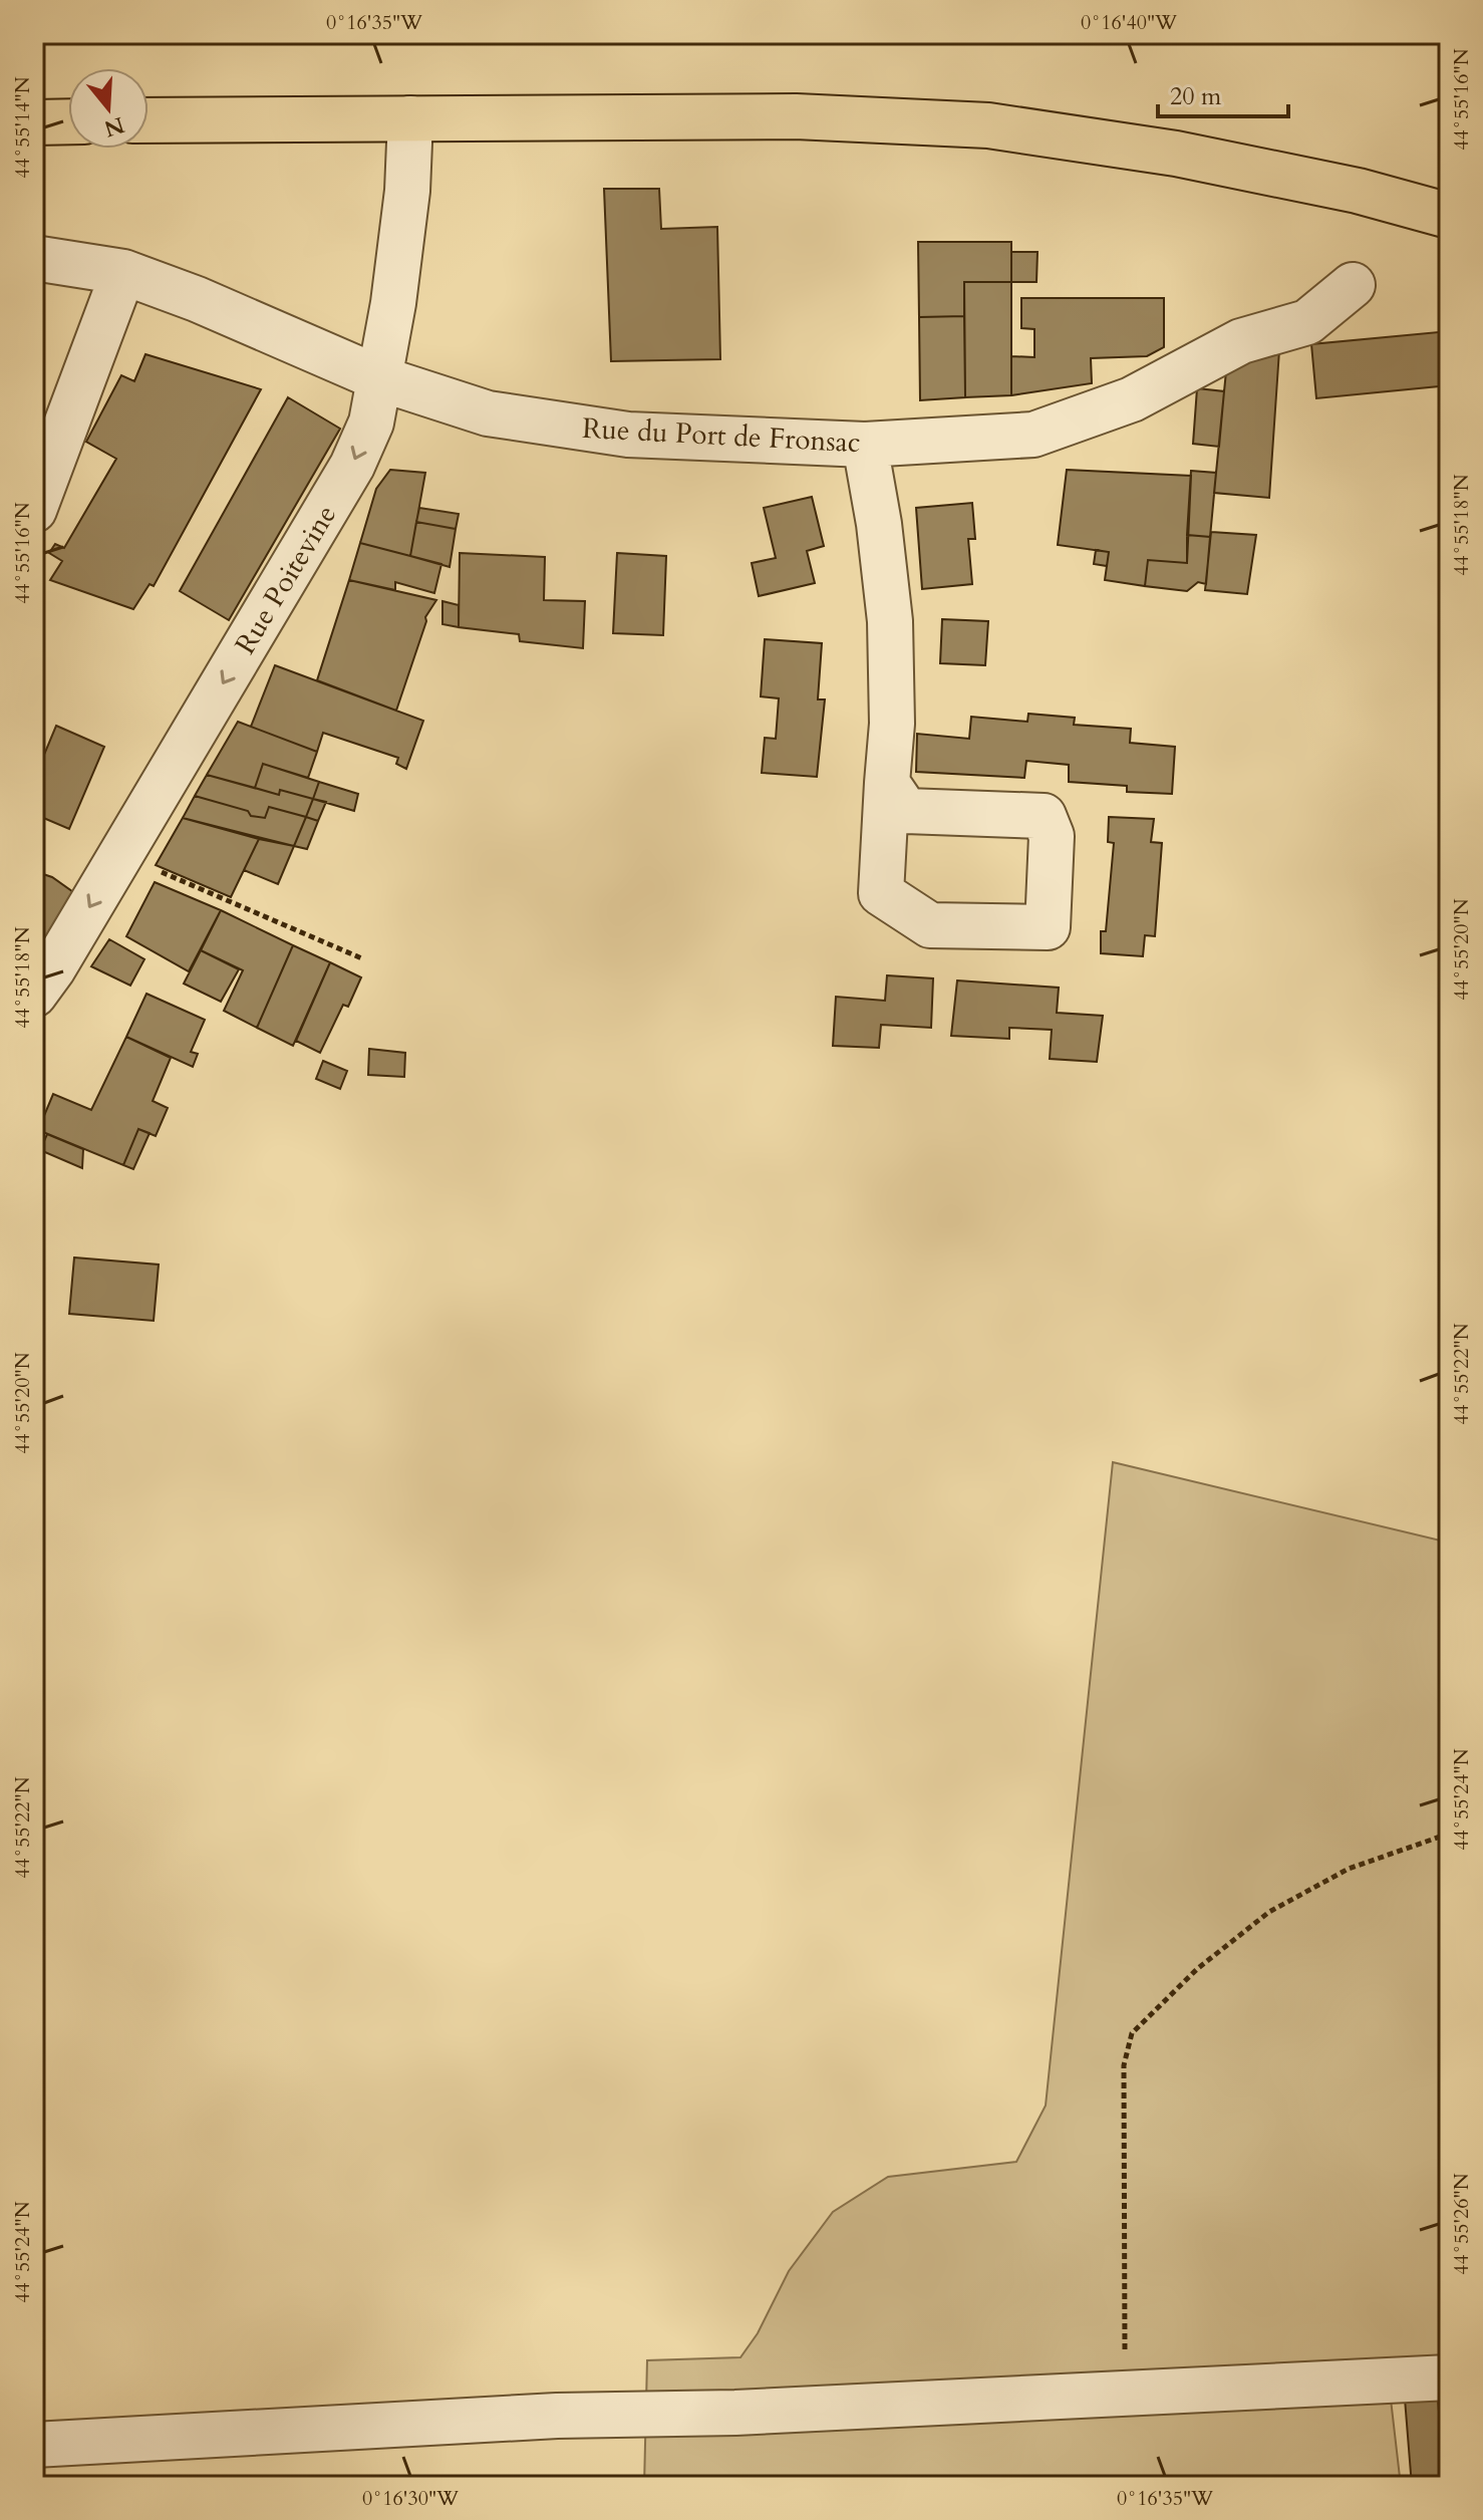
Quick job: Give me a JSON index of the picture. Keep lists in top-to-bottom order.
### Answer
{
  "streets": {
    "street": ["Rue du Port de Fronsac", "Rue Poitevine"]
  },
  "crossings": [
    ["Rue du Port de Fronsac", "Rue Poitevine"]
  ],
  "one_way": ["Rue Poitevine"],
  "scale_bar": "20 m",
  "north": "bottom",
  "coordinates": [
    "0°16'35\"W",
    "0°16'40\"W",
    "44°55'16\"N",
    "44°55'14\"N",
    "44°55'18\"N",
    "44°55'20\"N",
    "44°55'22\"N",
    "44°55'24\"N",
    "44°55'26\"N",
    "0°16'30\"W"
  ]
}
